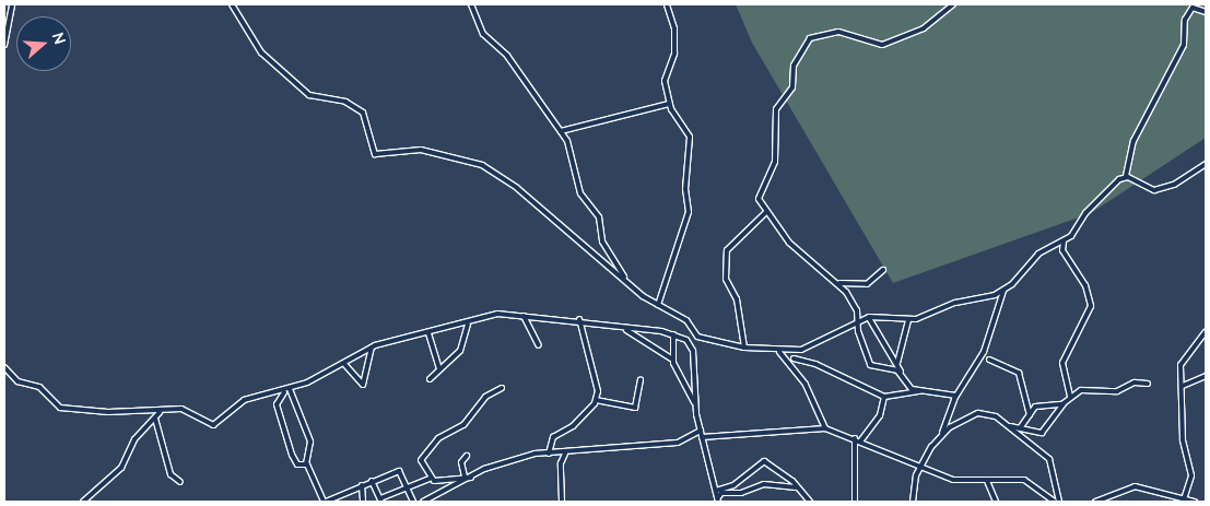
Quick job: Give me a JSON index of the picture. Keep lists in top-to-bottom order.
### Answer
{
  "north": "right"
}
